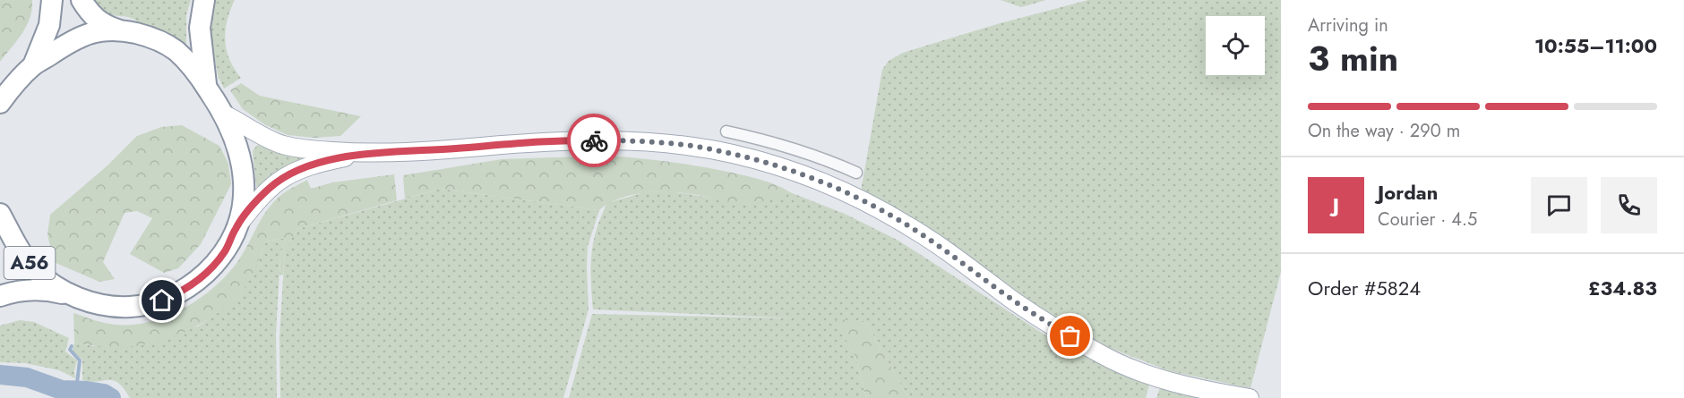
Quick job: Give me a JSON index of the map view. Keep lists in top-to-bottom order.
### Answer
{
  "streets": {
    "highway": ["A56"]
  },
  "page": {
    "heading": ["3 min", "Arriving in", "10:55–11:00"],
    "panel": [
      "Jordan",
      "Courier · 4.5",
      "Order #5824",
      "£34.83"
    ],
    "bar": "On the way · 290 m",
    "round": "J"
  }
}
